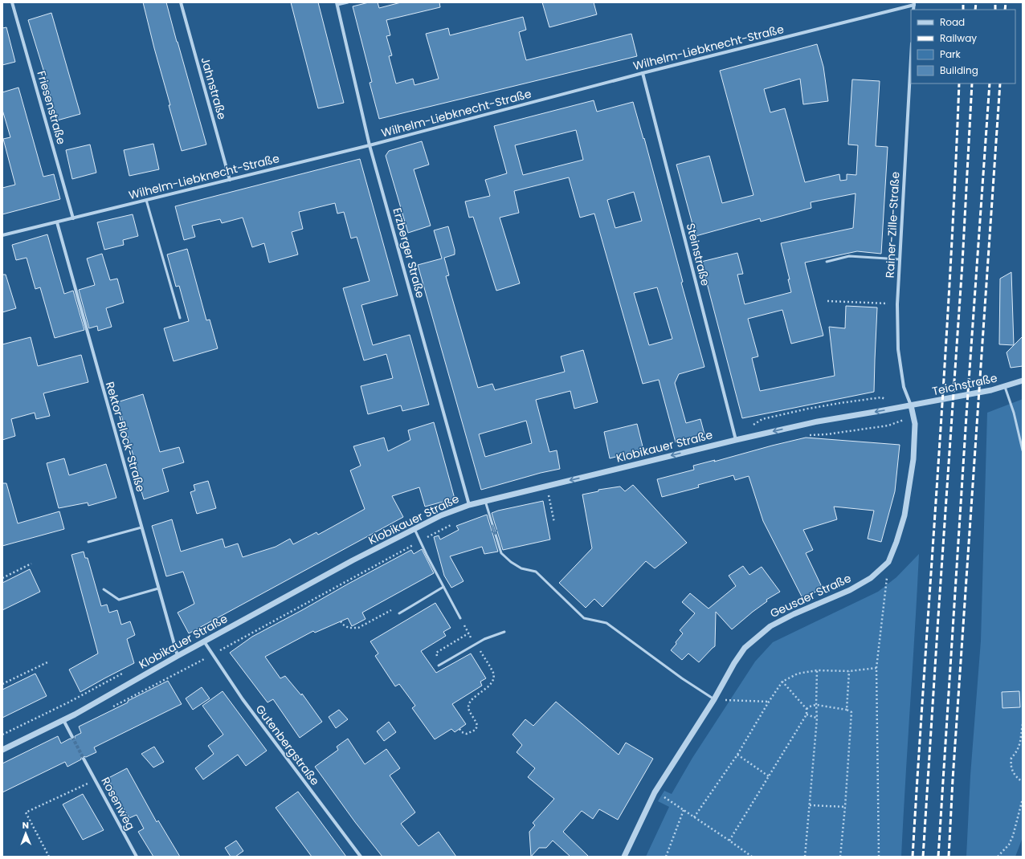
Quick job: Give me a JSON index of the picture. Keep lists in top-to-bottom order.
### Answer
{
  "streets": {
    "street": [
      "Wilhelm-Liebknecht-Straße",
      "Jahnstraße",
      "Friesenstraße",
      "Rainer-Zille-Straße",
      "Erzberger Straße",
      "Steinstraße",
      "Teichstraße",
      "Rektor-Block-Straße",
      "Klobikauer Straße",
      "Geusaer Straße",
      "Gutenbergstraße",
      "Rosenweg"
    ]
  },
  "crossings": [
    ["Wilhelm-Liebknecht-Straße", "Jahnstraße"],
    ["Wilhelm-Liebknecht-Straße", "Friesenstraße"],
    ["Wilhelm-Liebknecht-Straße", "Erzberger Straße"],
    ["Wilhelm-Liebknecht-Straße", "Steinstraße"],
    ["Wilhelm-Liebknecht-Straße", "Rektor-Block-Straße"],
    ["Rainer-Zille-Straße", "Teichstraße"],
    ["Rainer-Zille-Straße", "Klobikauer Straße"],
    ["Rainer-Zille-Straße", "Geusaer Straße"],
    ["Erzberger Straße", "Klobikauer Straße"],
    ["Steinstraße", "Klobikauer Straße"],
    ["Teichstraße", "Klobikauer Straße"],
    ["Teichstraße", "Geusaer Straße"],
    ["Rektor-Block-Straße", "Klobikauer Straße"],
    ["Klobikauer Straße", "Geusaer Straße"],
    ["Klobikauer Straße", "Gutenbergstraße"]
  ],
  "one_way": ["Klobikauer Straße"],
  "legend": [
    "Road",
    "Railway",
    "Park",
    "Building"
  ],
  "north": "top"
}
